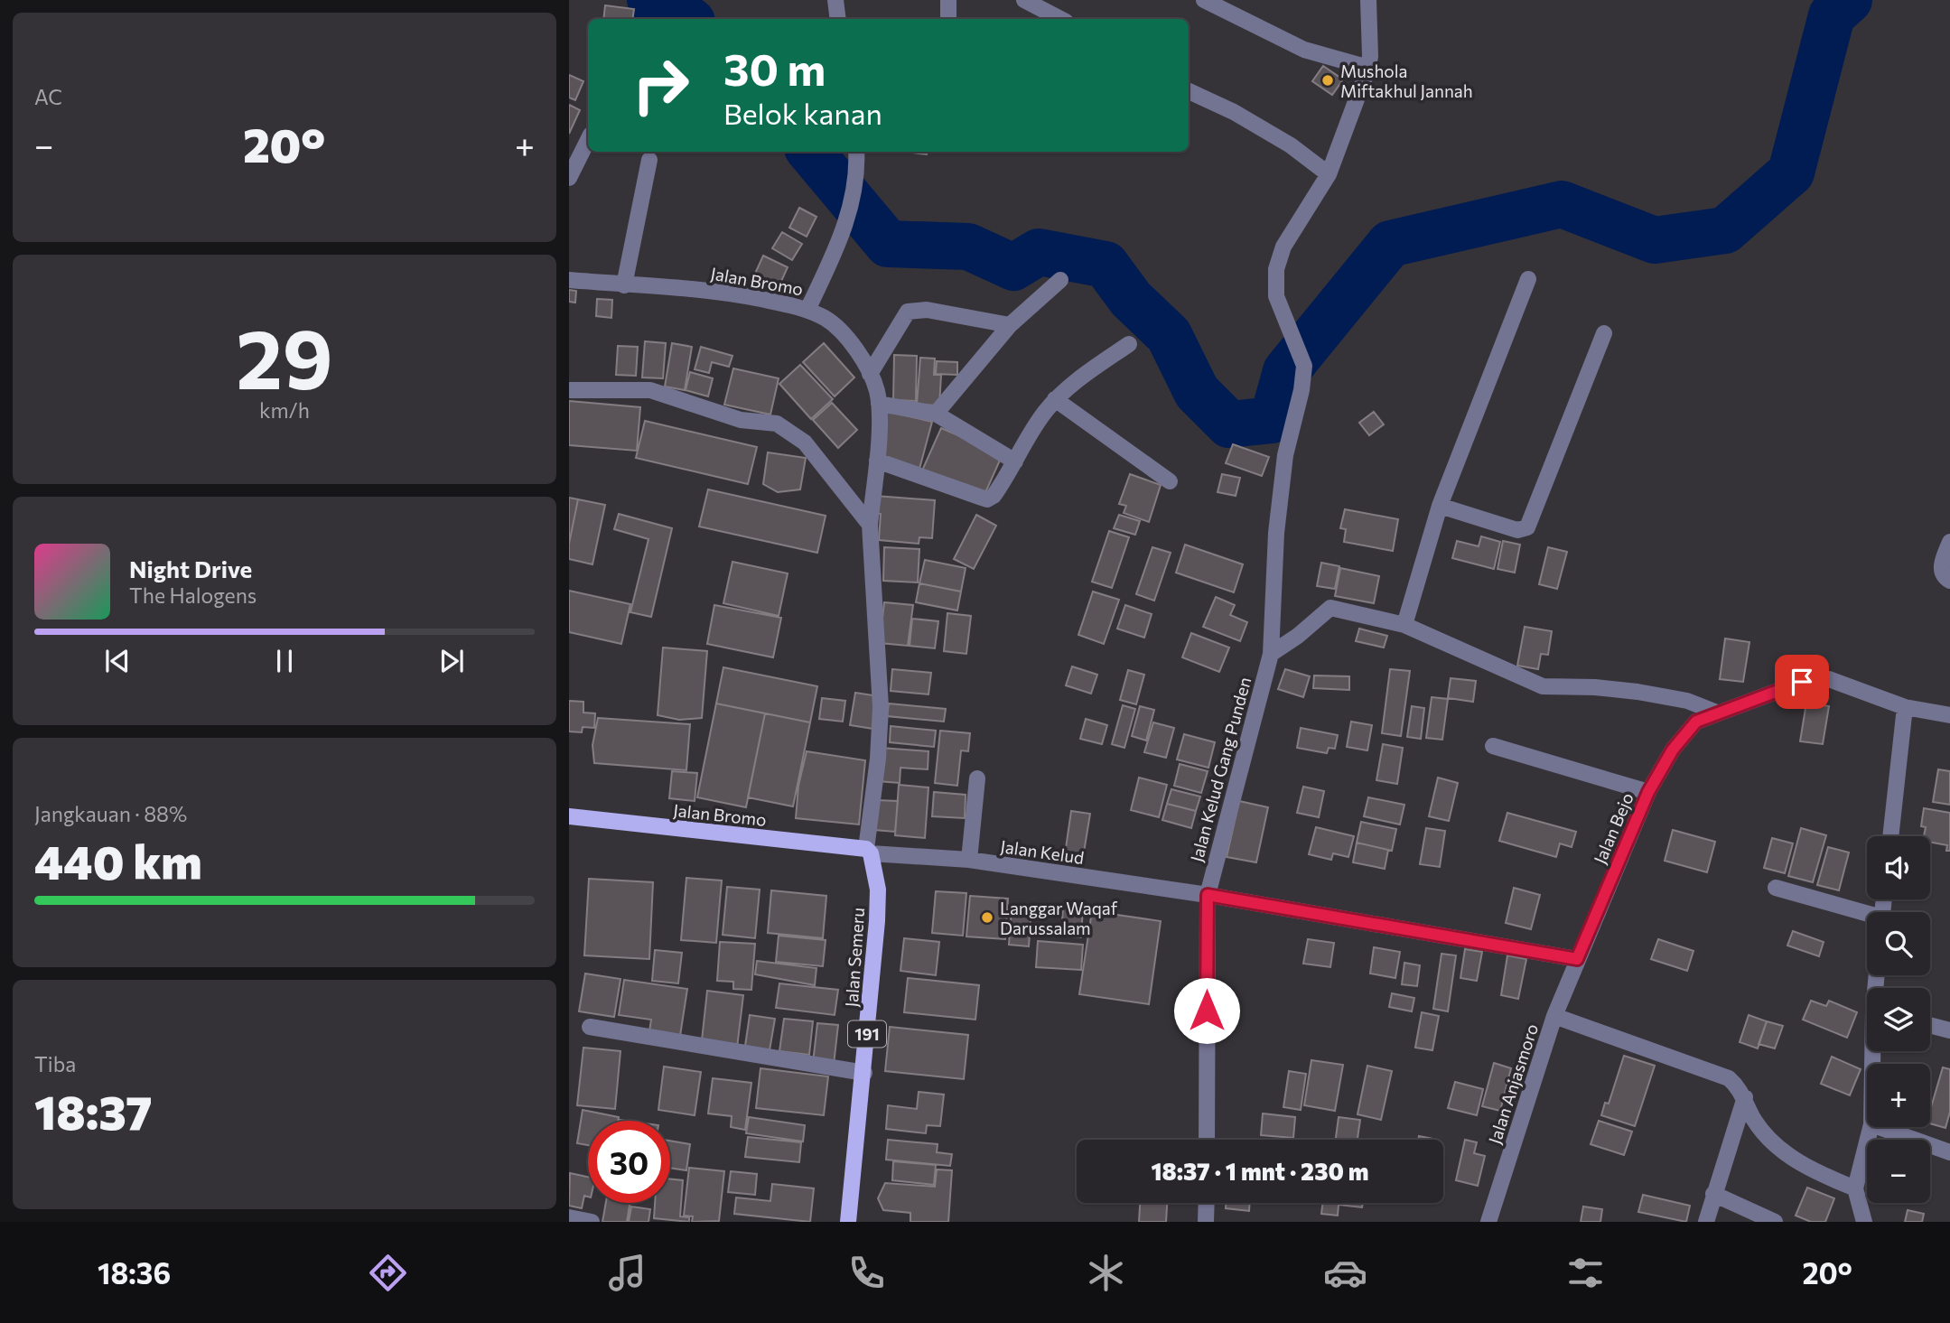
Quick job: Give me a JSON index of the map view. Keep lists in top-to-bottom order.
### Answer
{
  "streets": {
    "main road": ["Jalan Bromo", "Jalan Semeru", "191"],
    "street": [
      "Jalan Kelud Gang Punden",
      "Jalan Bejo",
      "Jalan Kelud",
      "Jalan Anjasmoro"
    ]
  },
  "crossings": [
    ["Jalan Bromo", "Jalan Kelud"],
    ["Jalan Bromo", "Jalan Semeru"],
    ["Jalan Kelud Gang Punden", "Jalan Kelud"],
    ["Jalan Bejo", "Jalan Kelud"],
    ["Jalan Bejo", "Jalan Anjasmoro"],
    ["Jalan Kelud", "Jalan Semeru"],
    ["Jalan Kelud", "Jalan Anjasmoro"]
  ],
  "places": ["Mushola Miftakhul Jannah", "Langgar Waqaf Darussalam"],
  "page": {
    "tile": [
      "AC",
      ["29", "km/h"],
      ["Jangkauan · 88%", "440 km"],
      ["Tiba", "18:37"]
    ],
    "turn": ["30 m", "Belok kanan"],
    "heat": ["−", "20°", "+"],
    "song": ["Night Drive", "The Halogens"],
    "map_buttons": ["+", "−"],
    "limit": "30",
    "trip": "18:37 · 1 mnt · 230 m",
    "tabs": ["18:36", "20°"]
  }
}
